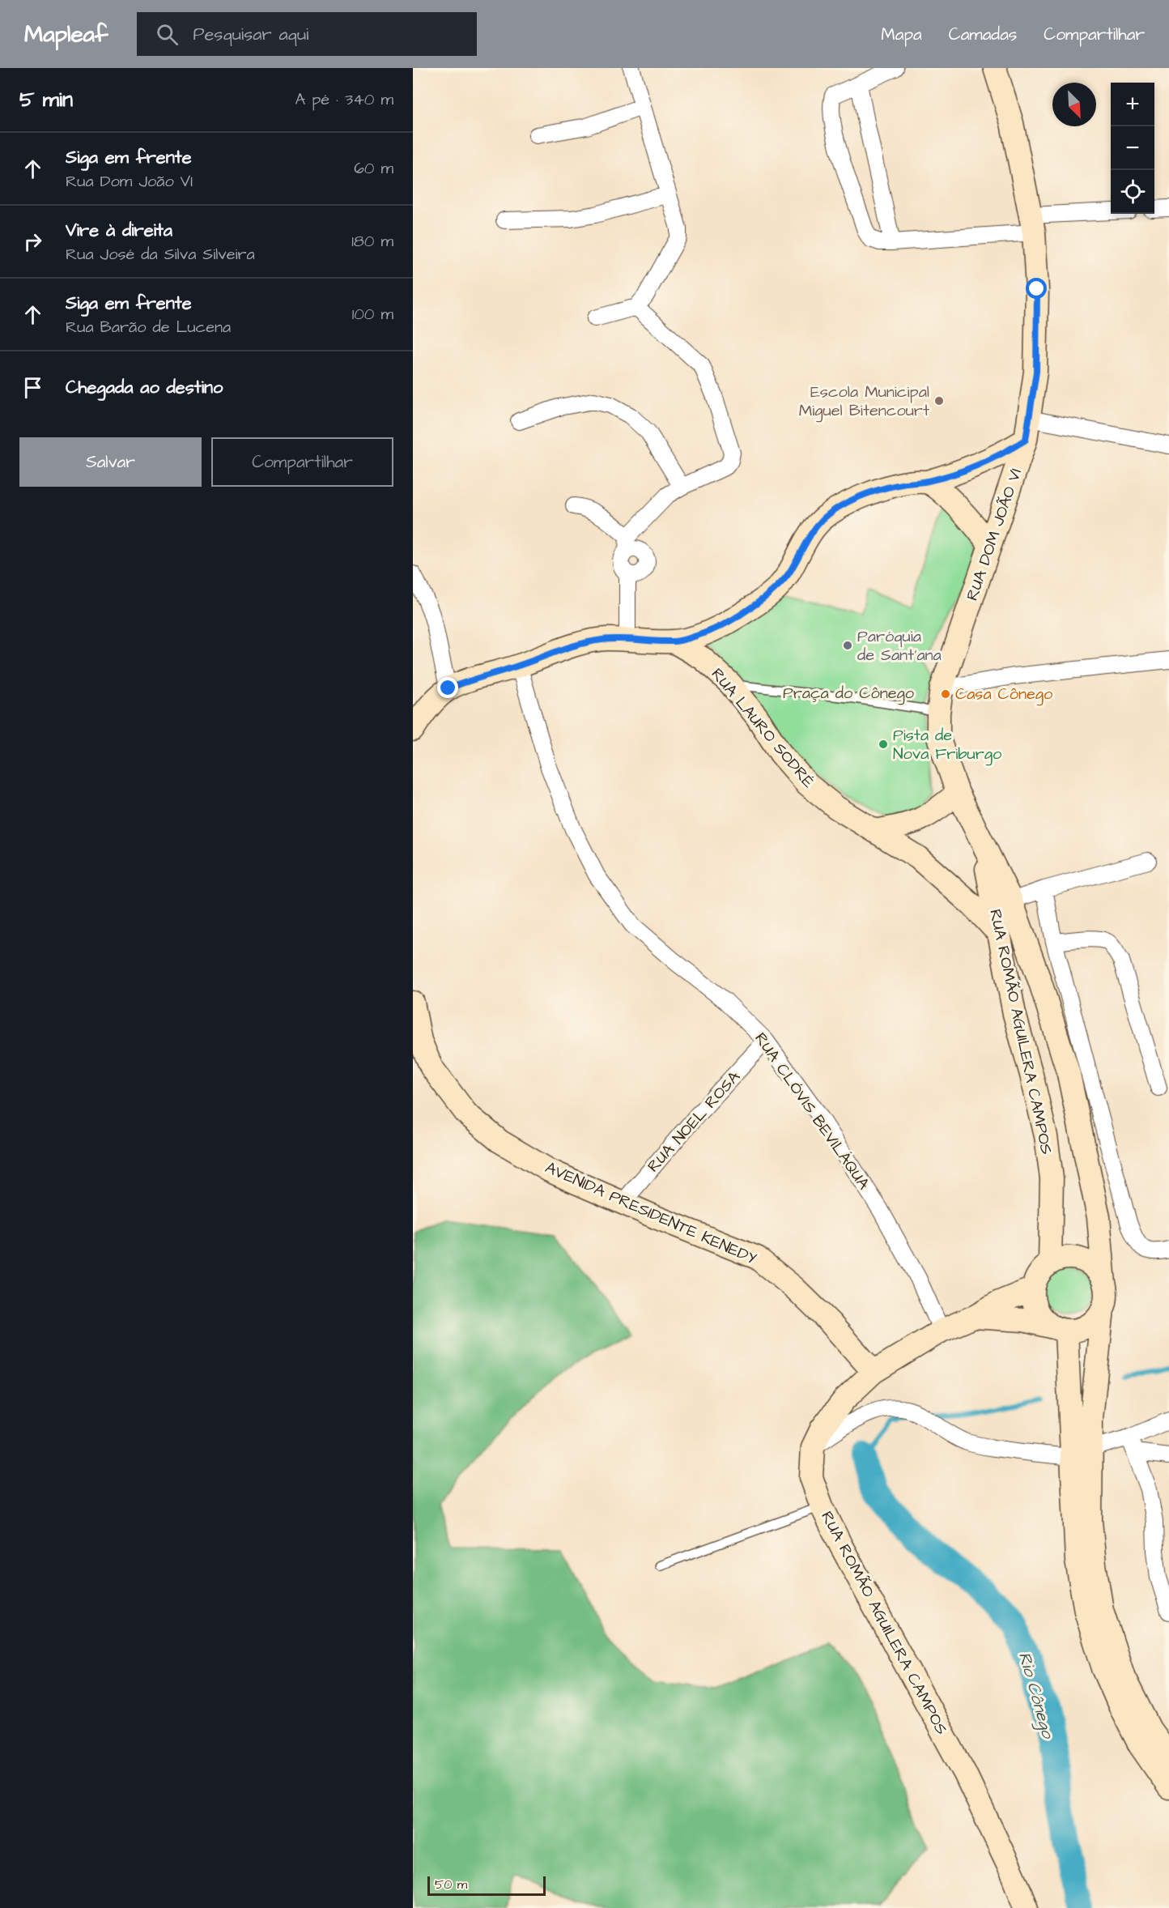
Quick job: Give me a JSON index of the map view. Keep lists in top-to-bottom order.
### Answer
{
  "streets": {
    "street": [
      "RUA DOM JOÃO VI",
      "RUA LAURO SODRÉ",
      "RUA ROMÃO AGUILERA CAMPOS",
      "RUA CLÓVIS BEVILÁQUA",
      "RUA NOEL ROSA",
      "AVENIDA PRESIDENTE KENEDY"
    ]
  },
  "crossings": [
    ["RUA DOM JOÃO VI", "RUA ROMÃO AGUILERA CAMPOS"],
    ["RUA LAURO SODRÉ", "RUA ROMÃO AGUILERA CAMPOS"],
    ["RUA ROMÃO AGUILERA CAMPOS", "RUA CLÓVIS BEVILÁQUA"],
    ["RUA ROMÃO AGUILERA CAMPOS", "AVENIDA PRESIDENTE KENEDY"],
    ["RUA CLÓVIS BEVILÁQUA", "RUA NOEL ROSA"],
    ["RUA NOEL ROSA", "AVENIDA PRESIDENTE KENEDY"]
  ],
  "water": ["Rio Cônego"],
  "parks": ["Praça do Cônego"],
  "places": [
    "Escola Municipal Miguel Bitencourt",
    "Paróquia de Sant'ana",
    "Casa Cônego",
    "Pista de Nova Friburgo"
  ],
  "scale_bar": "50 m",
  "north": "bottom right",
  "page": {
    "header": "Mapleaf",
    "search": "Pesquisar aqui",
    "nav": ["Mapa", "Camadas", "Compartilhar"],
    "heading": ["5 min", "A pé · 340 m"],
    "map_buttons": ["+", "−"],
    "list": [
      ["Siga em frente", "Rua Dom João VI", "60 m"],
      ["Vire à direita", "Rua José da Silva Silveira", "180 m"],
      ["Siga em frente", "Rua Barão de Lucena", "100 m"],
      "Chegada ao destino"
    ],
    "buttons": ["Salvar", "Compartilhar"],
    "scale": "50 m"
  }
}
